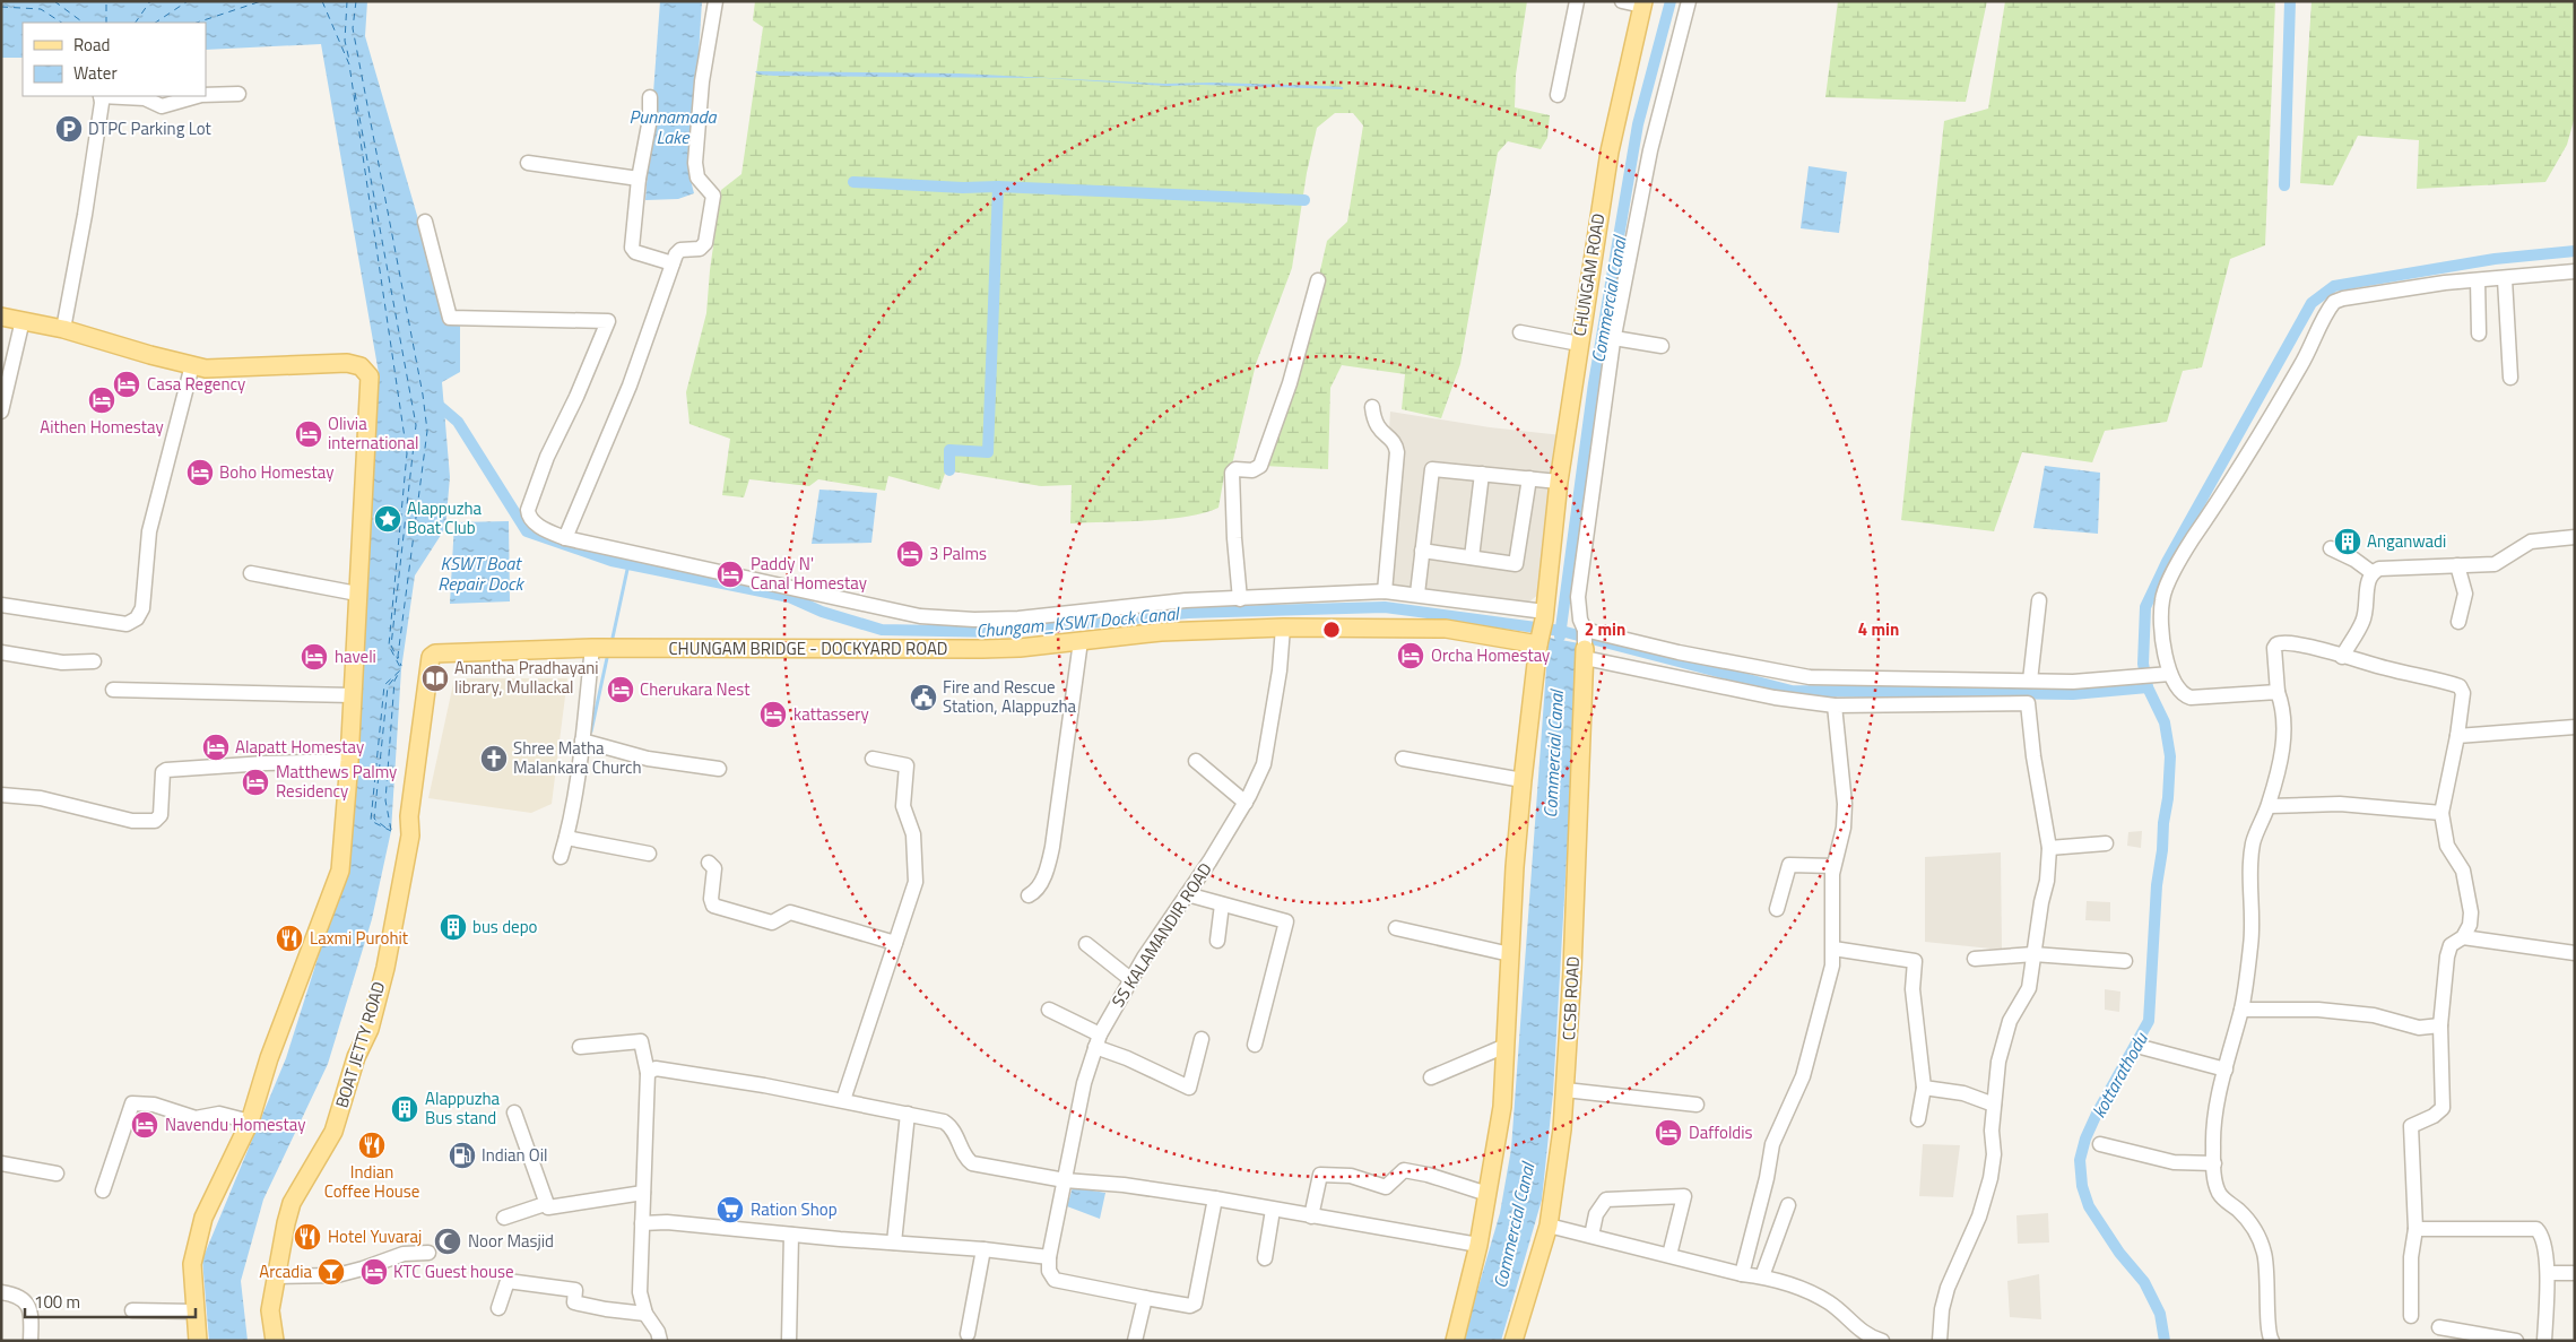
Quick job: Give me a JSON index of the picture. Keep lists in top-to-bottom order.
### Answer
{
  "streets": {
    "main road": [
      "CHUNGAM ROAD",
      "CHUNGAM BRIDGE - DOCKYARD ROAD",
      "CCSB ROAD",
      "BOAT JETTY ROAD"
    ],
    "street": ["SS KALAMANDIR ROAD"]
  },
  "crossings": [
    ["CHUNGAM ROAD", "CHUNGAM BRIDGE - DOCKYARD ROAD"],
    ["CHUNGAM BRIDGE - DOCKYARD ROAD", "SS KALAMANDIR ROAD"],
    ["CHUNGAM BRIDGE - DOCKYARD ROAD", "BOAT JETTY ROAD"]
  ],
  "water": [
    "Punnamada Lake",
    "Commercial Canal",
    "KSWT Boat Repair Dock",
    "Chungam_KSWT Dock Canal",
    "kottarathodu"
  ],
  "places": {
    "parking": ["DTPC Parking Lot"],
    "hotel": [
      "Casa Regency",
      "Aithen Homestay",
      "Olivia international",
      "Boho Homestay",
      "3 Palms",
      "Paddy N' Canal Homestay",
      "Orcha Homestay",
      "haveli",
      "Cherukara Nest",
      "kattassery",
      "Alapatt Homestay",
      "Matthews Palmy Residency",
      "Navendu Homestay",
      "Daffoldis",
      "KTC Guest house"
    ],
    "place": ["Alappuzha Boat Club"],
    "building": ["Anganwadi", "bus depo", "Alappuzha Bus stand"],
    "library": ["Anantha Pradhayani library, Mullackal"],
    "public building": ["Fire and Rescue Station, Alappuzha"],
    "church": ["Shree Matha Malankara Church"],
    "restaurant": ["Laxmi Purohit", "Indian Coffee House", "Hotel Yuvaraj"],
    "fuel station": ["Indian Oil"],
    "supermarket": ["Ration Shop"],
    "mosque": ["Noor Masjid"],
    "bar": ["Arcadia"]
  },
  "legend": ["Road", "Water"],
  "scale_bar": "100 m",
  "rings": ["2 min", "4 min"]
}
